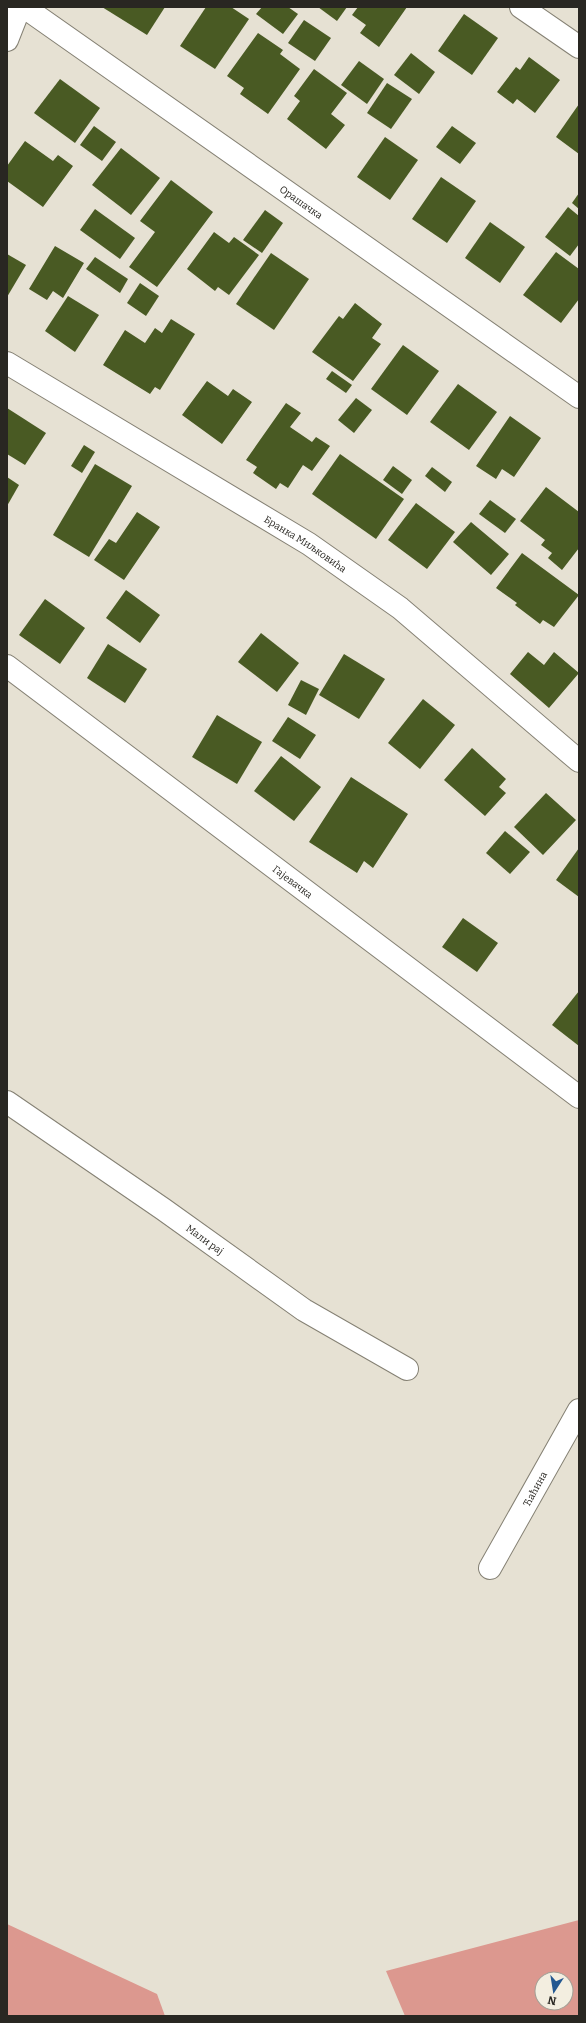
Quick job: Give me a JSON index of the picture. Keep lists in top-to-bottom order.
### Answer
{
  "streets": {
    "street": [
      "Орашачка",
      "Бранка Миљковића",
      "Гајевачка",
      "Мали рај",
      "Ћаћина"
    ]
  },
  "north": "bottom"
}
